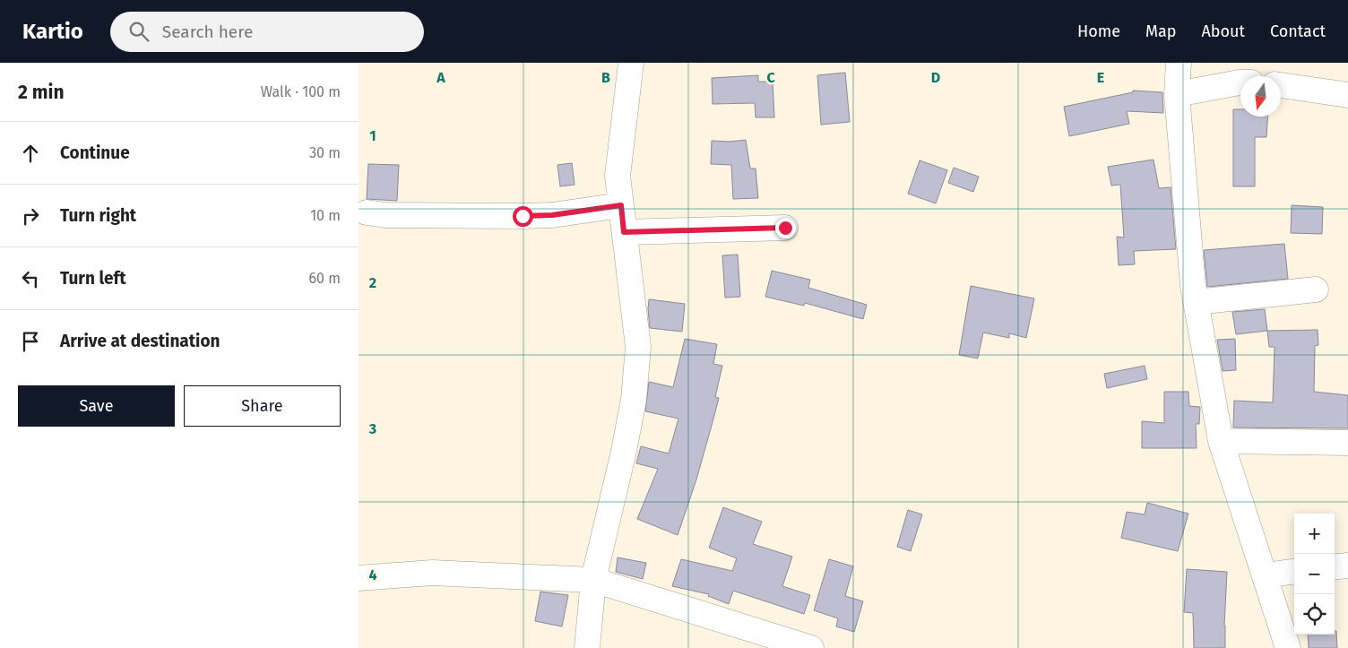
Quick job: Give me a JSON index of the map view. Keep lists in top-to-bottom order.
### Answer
{
  "north": "bottom",
  "page": {
    "header": "Kartio",
    "search": "Search here",
    "nav": [
      "Home",
      "Map",
      "About",
      "Contact"
    ],
    "heading": ["2 min", "Walk · 100 m"],
    "list": [
      ["Continue", "30 m"],
      ["Turn right", "10 m"],
      ["Turn left", "60 m"],
      "Arrive at destination"
    ],
    "buttons": ["Save", "Share"],
    "map_buttons": ["+", "−"]
  },
  "grid": {
    "columns": [
      "A",
      "B",
      "C",
      "D",
      "E"
    ],
    "rows": [
      "1",
      "2",
      "3",
      "4"
    ]
  }
}
